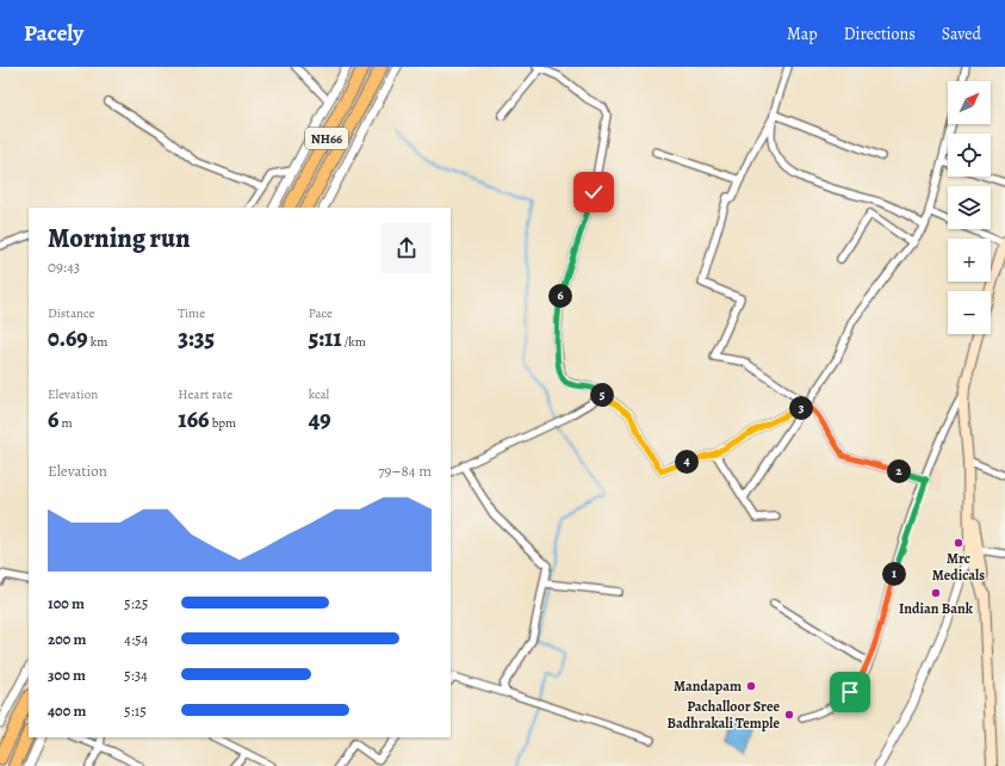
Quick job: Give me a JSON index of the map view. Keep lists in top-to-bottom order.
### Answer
{
  "streets": {
    "highway": ["NH66"]
  },
  "places": [
    "Mrc Medicals",
    "Indian Bank",
    "Mandapam",
    "Pachalloor Sree Badhrakali Temple"
  ],
  "north": "top right",
  "page": {
    "header": "Pacely",
    "nav": ["Map", "Directions", "Saved"],
    "map_buttons": ["+", "−"],
    "heading": ["Morning run", "09:43"],
    "pins": [
      "6",
      "5",
      "3",
      "4",
      "2",
      "1"
    ],
    "stats": [
      ["Distance", "0.69 km"],
      ["Time", "3:35"],
      ["Pace", "5:11 /km"],
      ["Elevation", "6 m"],
      ["Heart rate", "166 bpm"],
      ["kcal", "49"]
    ],
    "chart": ["Elevation", "79–84 m"],
    "list": [
      {
        "name": "100 m",
        "note": "5:25"
      },
      {
        "name": "200 m",
        "note": "4:54"
      },
      {
        "name": "300 m",
        "note": "5:34"
      },
      {
        "name": "400 m",
        "note": "5:15"
      }
    ]
  }
}
